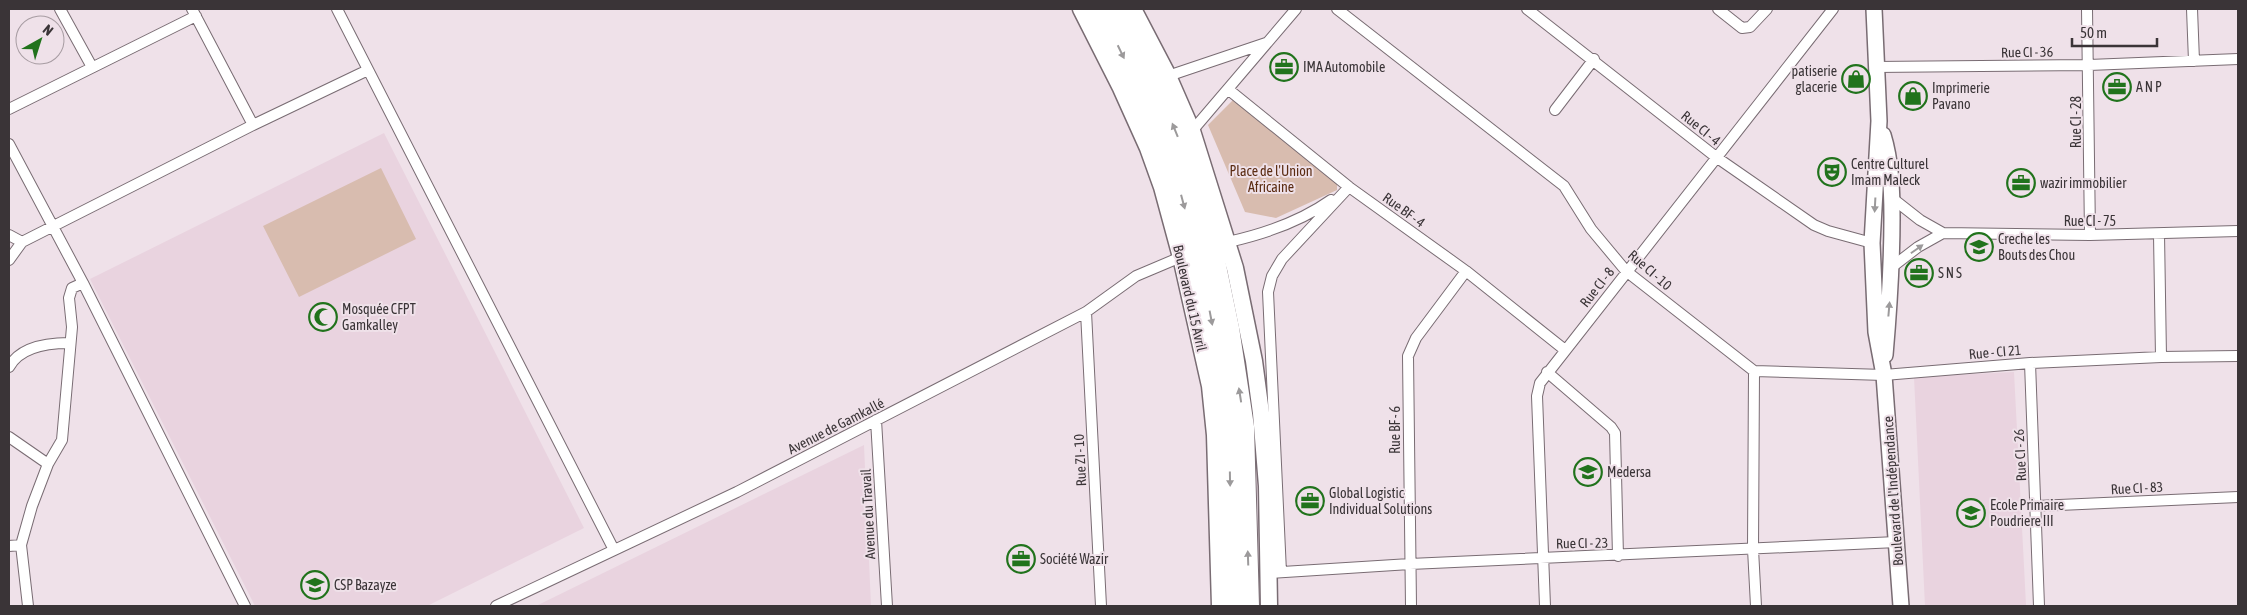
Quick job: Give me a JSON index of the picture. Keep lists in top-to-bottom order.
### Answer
{
  "streets": {
    "highway": ["Boulevard du 15 Avril"],
    "main road": ["Boulevard de l'Indépendance"],
    "street": [
      "Rue CI - 36",
      "Rue CI - 28",
      "Rue CI - 4",
      "Rue BF - 4",
      "Rue CI - 75",
      "Rue CI - 10",
      "Rue CI - 8",
      "Rue - CI 21",
      "Avenue de Gamkallé",
      "Rue BF - 6",
      "Rue CI - 26",
      "Rue ZI - 10",
      "Rue CI - 83",
      "Avenue du Travail",
      "Rue CI - 23"
    ]
  },
  "crossings": [
    ["Rue CI - 36", "Rue CI - 28"],
    ["Rue CI - 36", "Boulevard de l'Indépendance"],
    ["Rue CI - 28", "Rue CI - 75"],
    ["Rue CI - 4", "Rue CI - 8"],
    ["Rue CI - 4", "Boulevard de l'Indépendance"],
    ["Rue BF - 4", "Rue CI - 8"],
    ["Rue BF - 4", "Rue BF - 6"],
    ["Rue CI - 75", "Boulevard de l'Indépendance"],
    ["Rue CI - 10", "Rue CI - 8"],
    ["Rue CI - 10", "Rue - CI 21"],
    ["Rue CI - 8", "Rue CI - 23"],
    ["Boulevard du 15 Avril", "Avenue de Gamkallé"],
    ["Rue - CI 21", "Rue CI - 26"],
    ["Rue - CI 21", "Boulevard de l'Indépendance"],
    ["Avenue de Gamkallé", "Rue ZI - 10"],
    ["Avenue de Gamkallé", "Avenue du Travail"],
    ["Rue BF - 6", "Rue CI - 23"],
    ["Rue CI - 26", "Rue CI - 83"],
    ["Boulevard de l'Indépendance", "Rue CI - 23"]
  ],
  "parks": ["Place de l'Union Africaine"],
  "places": {
    "office": [
      "IMA Automobile",
      "A N P",
      "wazir immobilier",
      "S N S",
      "Global Logistic Individual Solutions",
      "Société Wazir"
    ],
    "shop": ["patiserie glacerie", "Imprimerie Pavano"],
    "theatre": ["Centre Culturel Imam Maleck"],
    "school or university": [
      "Creche les Bouts des Chou",
      "Medersa",
      "Ecole Primaire Poudriere III",
      "CSP Bazayze"
    ],
    "mosque": ["Mosquée CFPT Gamkalley"]
  },
  "scale_bar": "50 m",
  "north": "top right"
}
